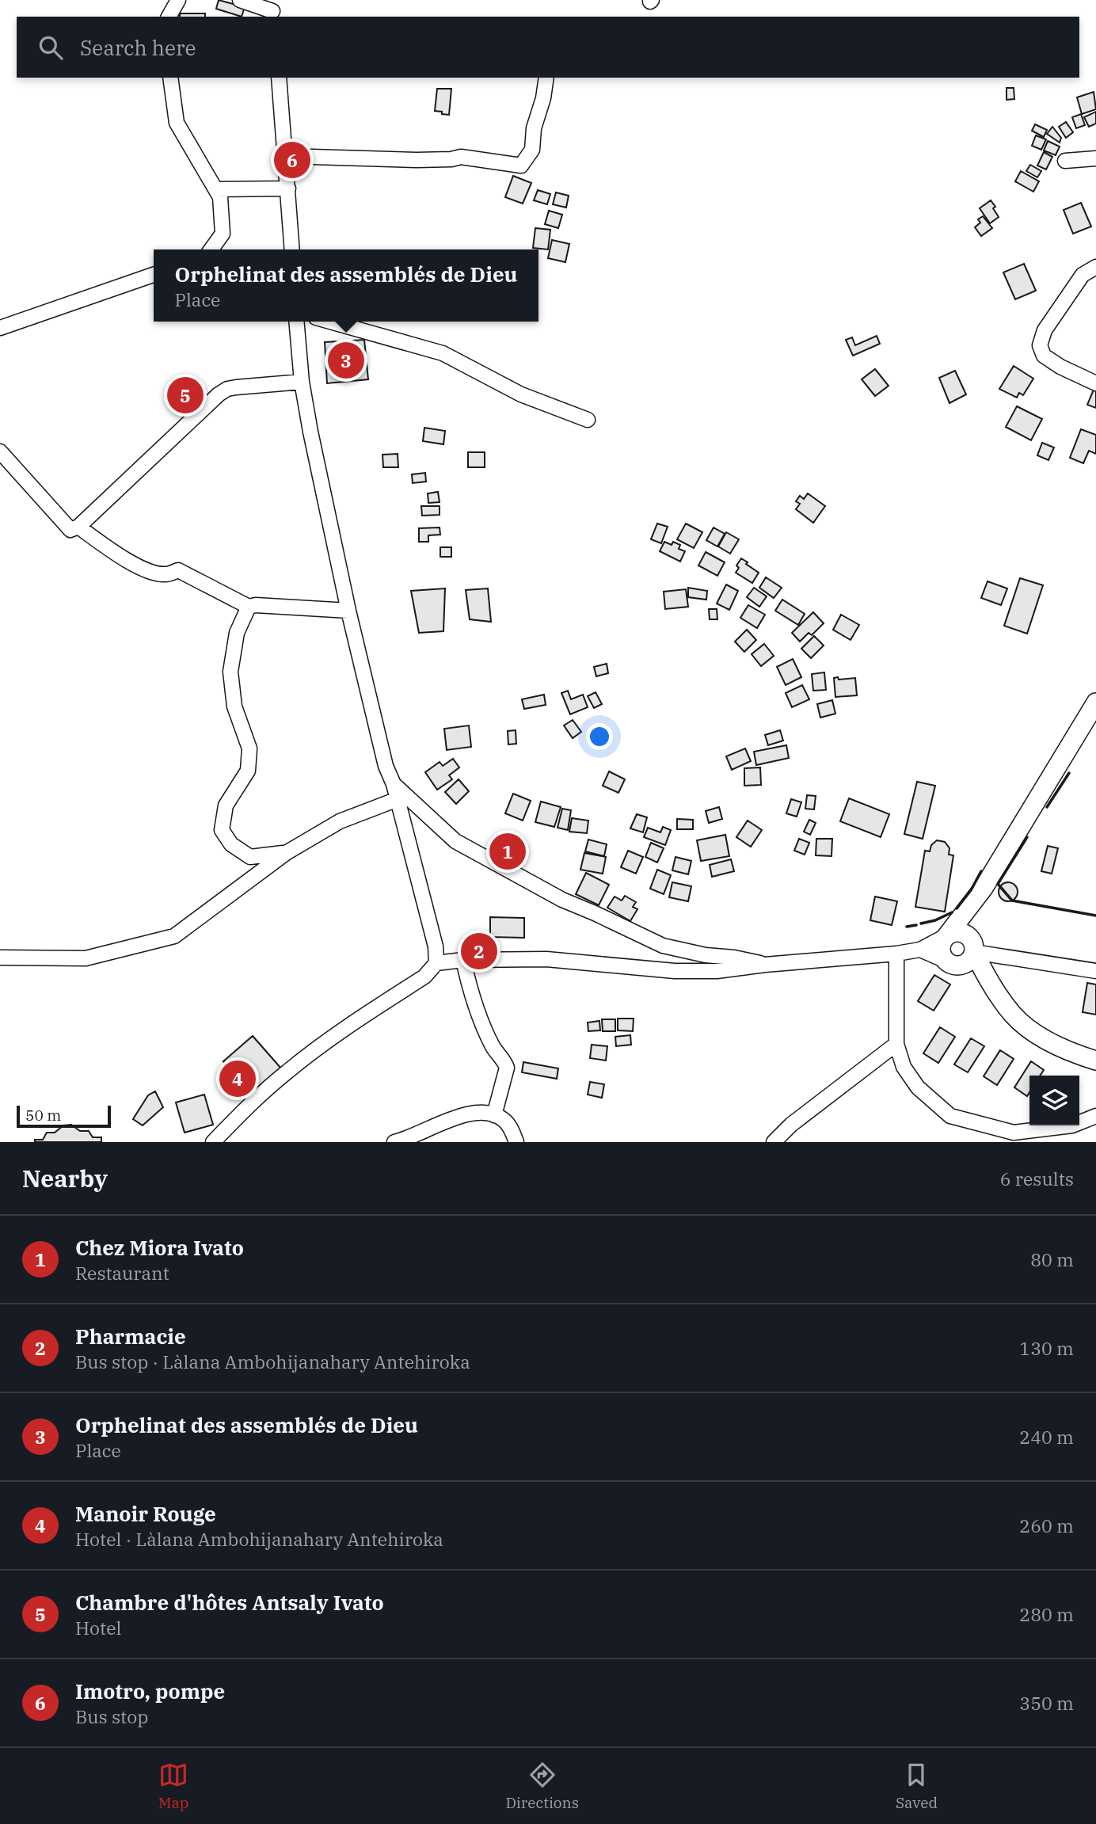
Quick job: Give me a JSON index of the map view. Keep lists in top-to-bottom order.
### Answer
{
  "scale_bar": "50 m",
  "page": {
    "search": "Search here",
    "pins": [
      "6",
      "3",
      "5",
      "1",
      "2",
      "4"
    ],
    "popup": ["Orphelinat des assemblés de Dieu", "Place"],
    "scale": "50 m",
    "heading": ["Nearby", "6 results"],
    "list": [
      {
        "mark": "1",
        "name": "Chez Miora Ivato",
        "note": "Restaurant",
        "value": "80 m"
      },
      {
        "mark": "2",
        "name": "Pharmacie",
        "note": "Bus stop · Làlana Ambohijanahary Antehiroka",
        "value": "130 m"
      },
      {
        "mark": "3",
        "name": "Orphelinat des assemblés de Dieu",
        "note": "Place",
        "value": "240 m"
      },
      {
        "mark": "4",
        "name": "Manoir Rouge",
        "note": "Hotel · Làlana Ambohijanahary Antehiroka",
        "value": "260 m"
      },
      {
        "mark": "5",
        "name": "Chambre d'hôtes Antsaly Ivato",
        "note": "Hotel",
        "value": "280 m"
      },
      {
        "mark": "6",
        "name": "Imotro, pompe",
        "note": "Bus stop",
        "value": "350 m"
      }
    ],
    "nav": ["Map", "Directions", "Saved"]
  }
}
